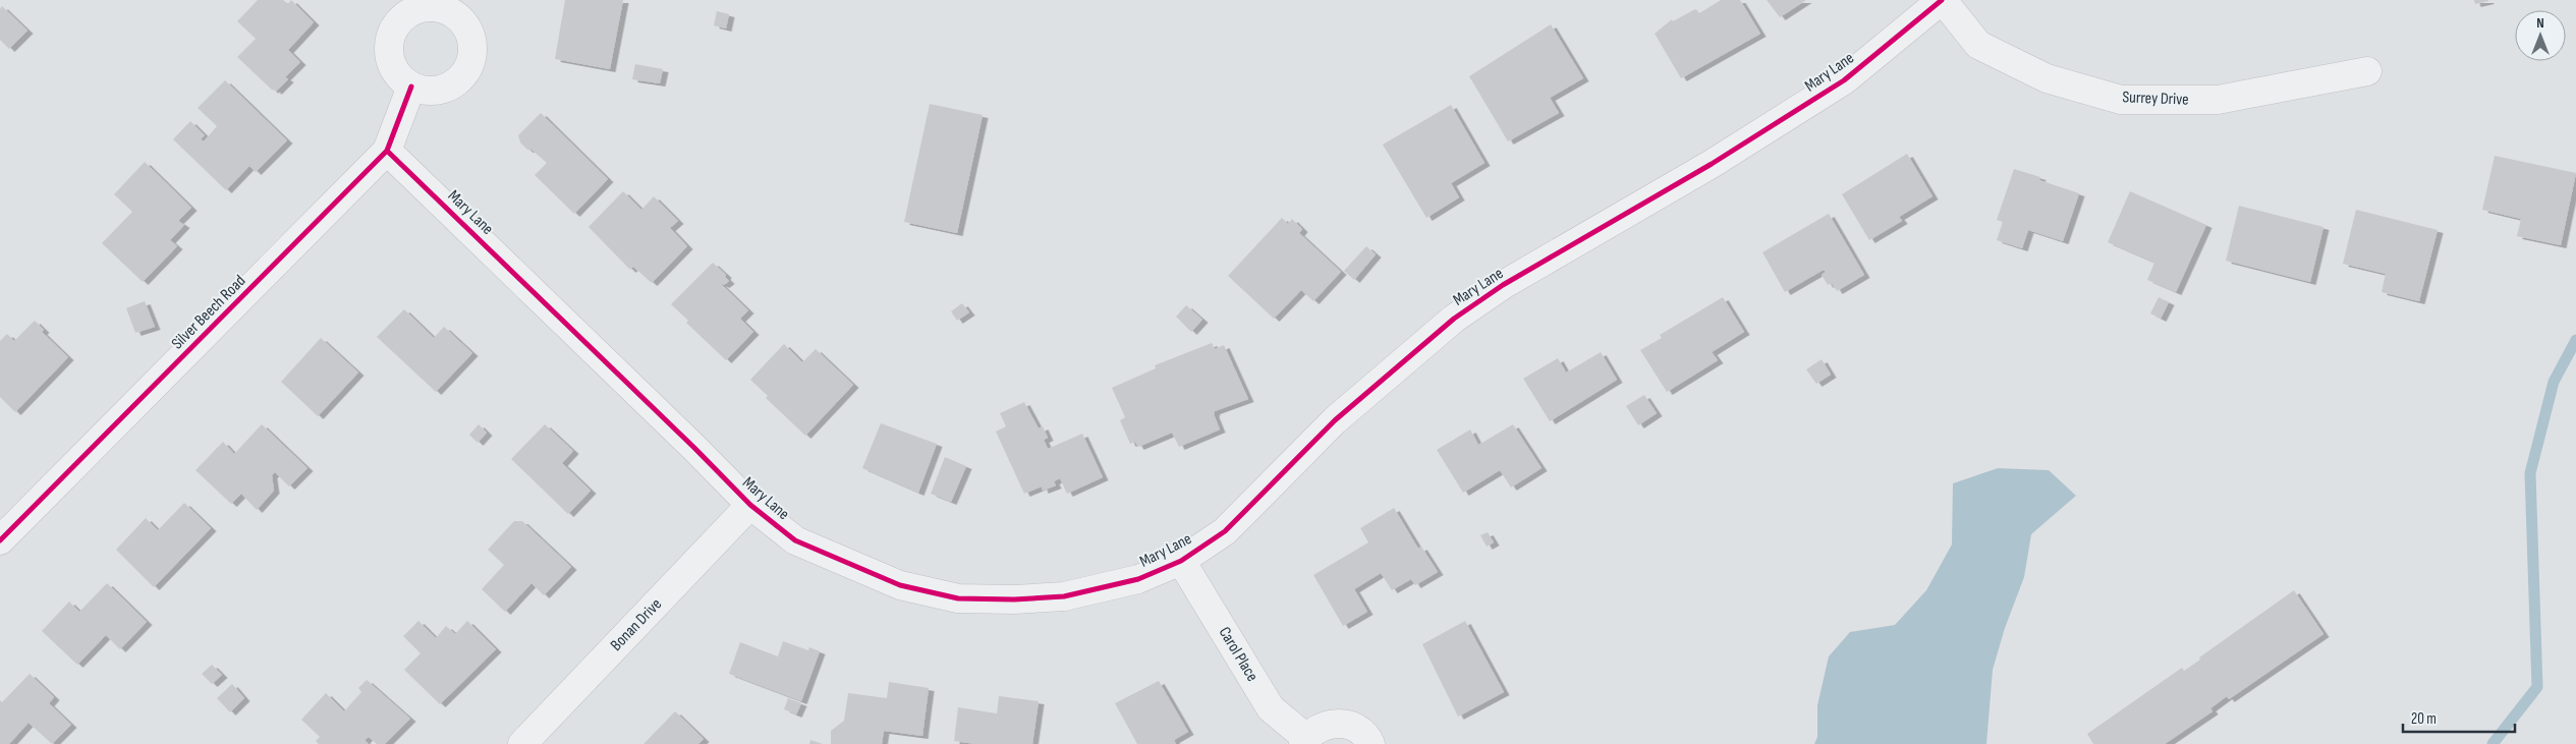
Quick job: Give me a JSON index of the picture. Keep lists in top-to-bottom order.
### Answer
{
  "streets": {
    "street": [
      "Mary Lane",
      "Surrey Drive",
      "Silver Beech Road",
      "Bonan Drive",
      "Carol Place"
    ]
  },
  "crossings": [
    ["Mary Lane", "Surrey Drive"],
    ["Mary Lane", "Silver Beech Road"],
    ["Mary Lane", "Bonan Drive"],
    ["Mary Lane", "Carol Place"]
  ],
  "scale_bar": "20 m",
  "north": "top"
}
